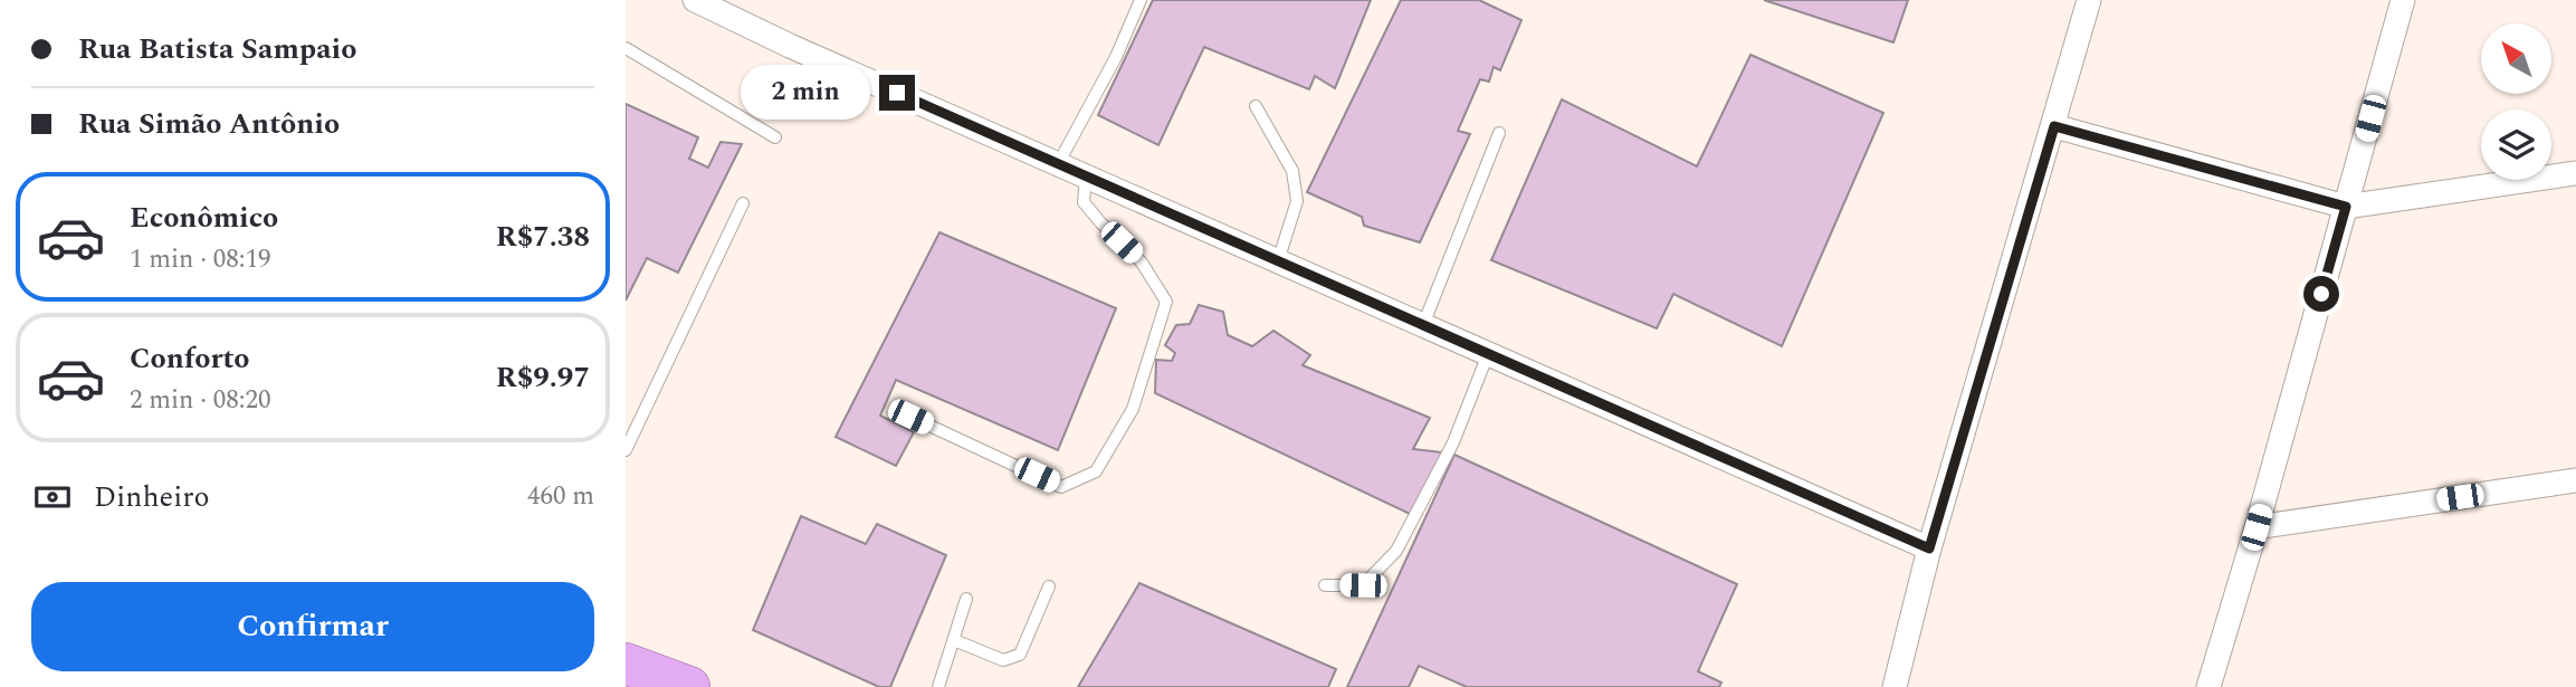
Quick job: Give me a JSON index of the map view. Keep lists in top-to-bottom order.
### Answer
{
  "north": "top left",
  "page": {
    "banner": ["Rua Batista Sampaio", "Rua Simão Antônio"],
    "bubble": "2 min",
    "list": [
      {
        "name": "Econômico",
        "note": "1 min · 08:19",
        "value": "R$7.38"
      },
      {
        "name": "Conforto",
        "note": "2 min · 08:20",
        "value": "R$9.97"
      }
    ],
    "pay": ["Dinheiro", "460 m"],
    "buttons": "Confirmar"
  }
}
